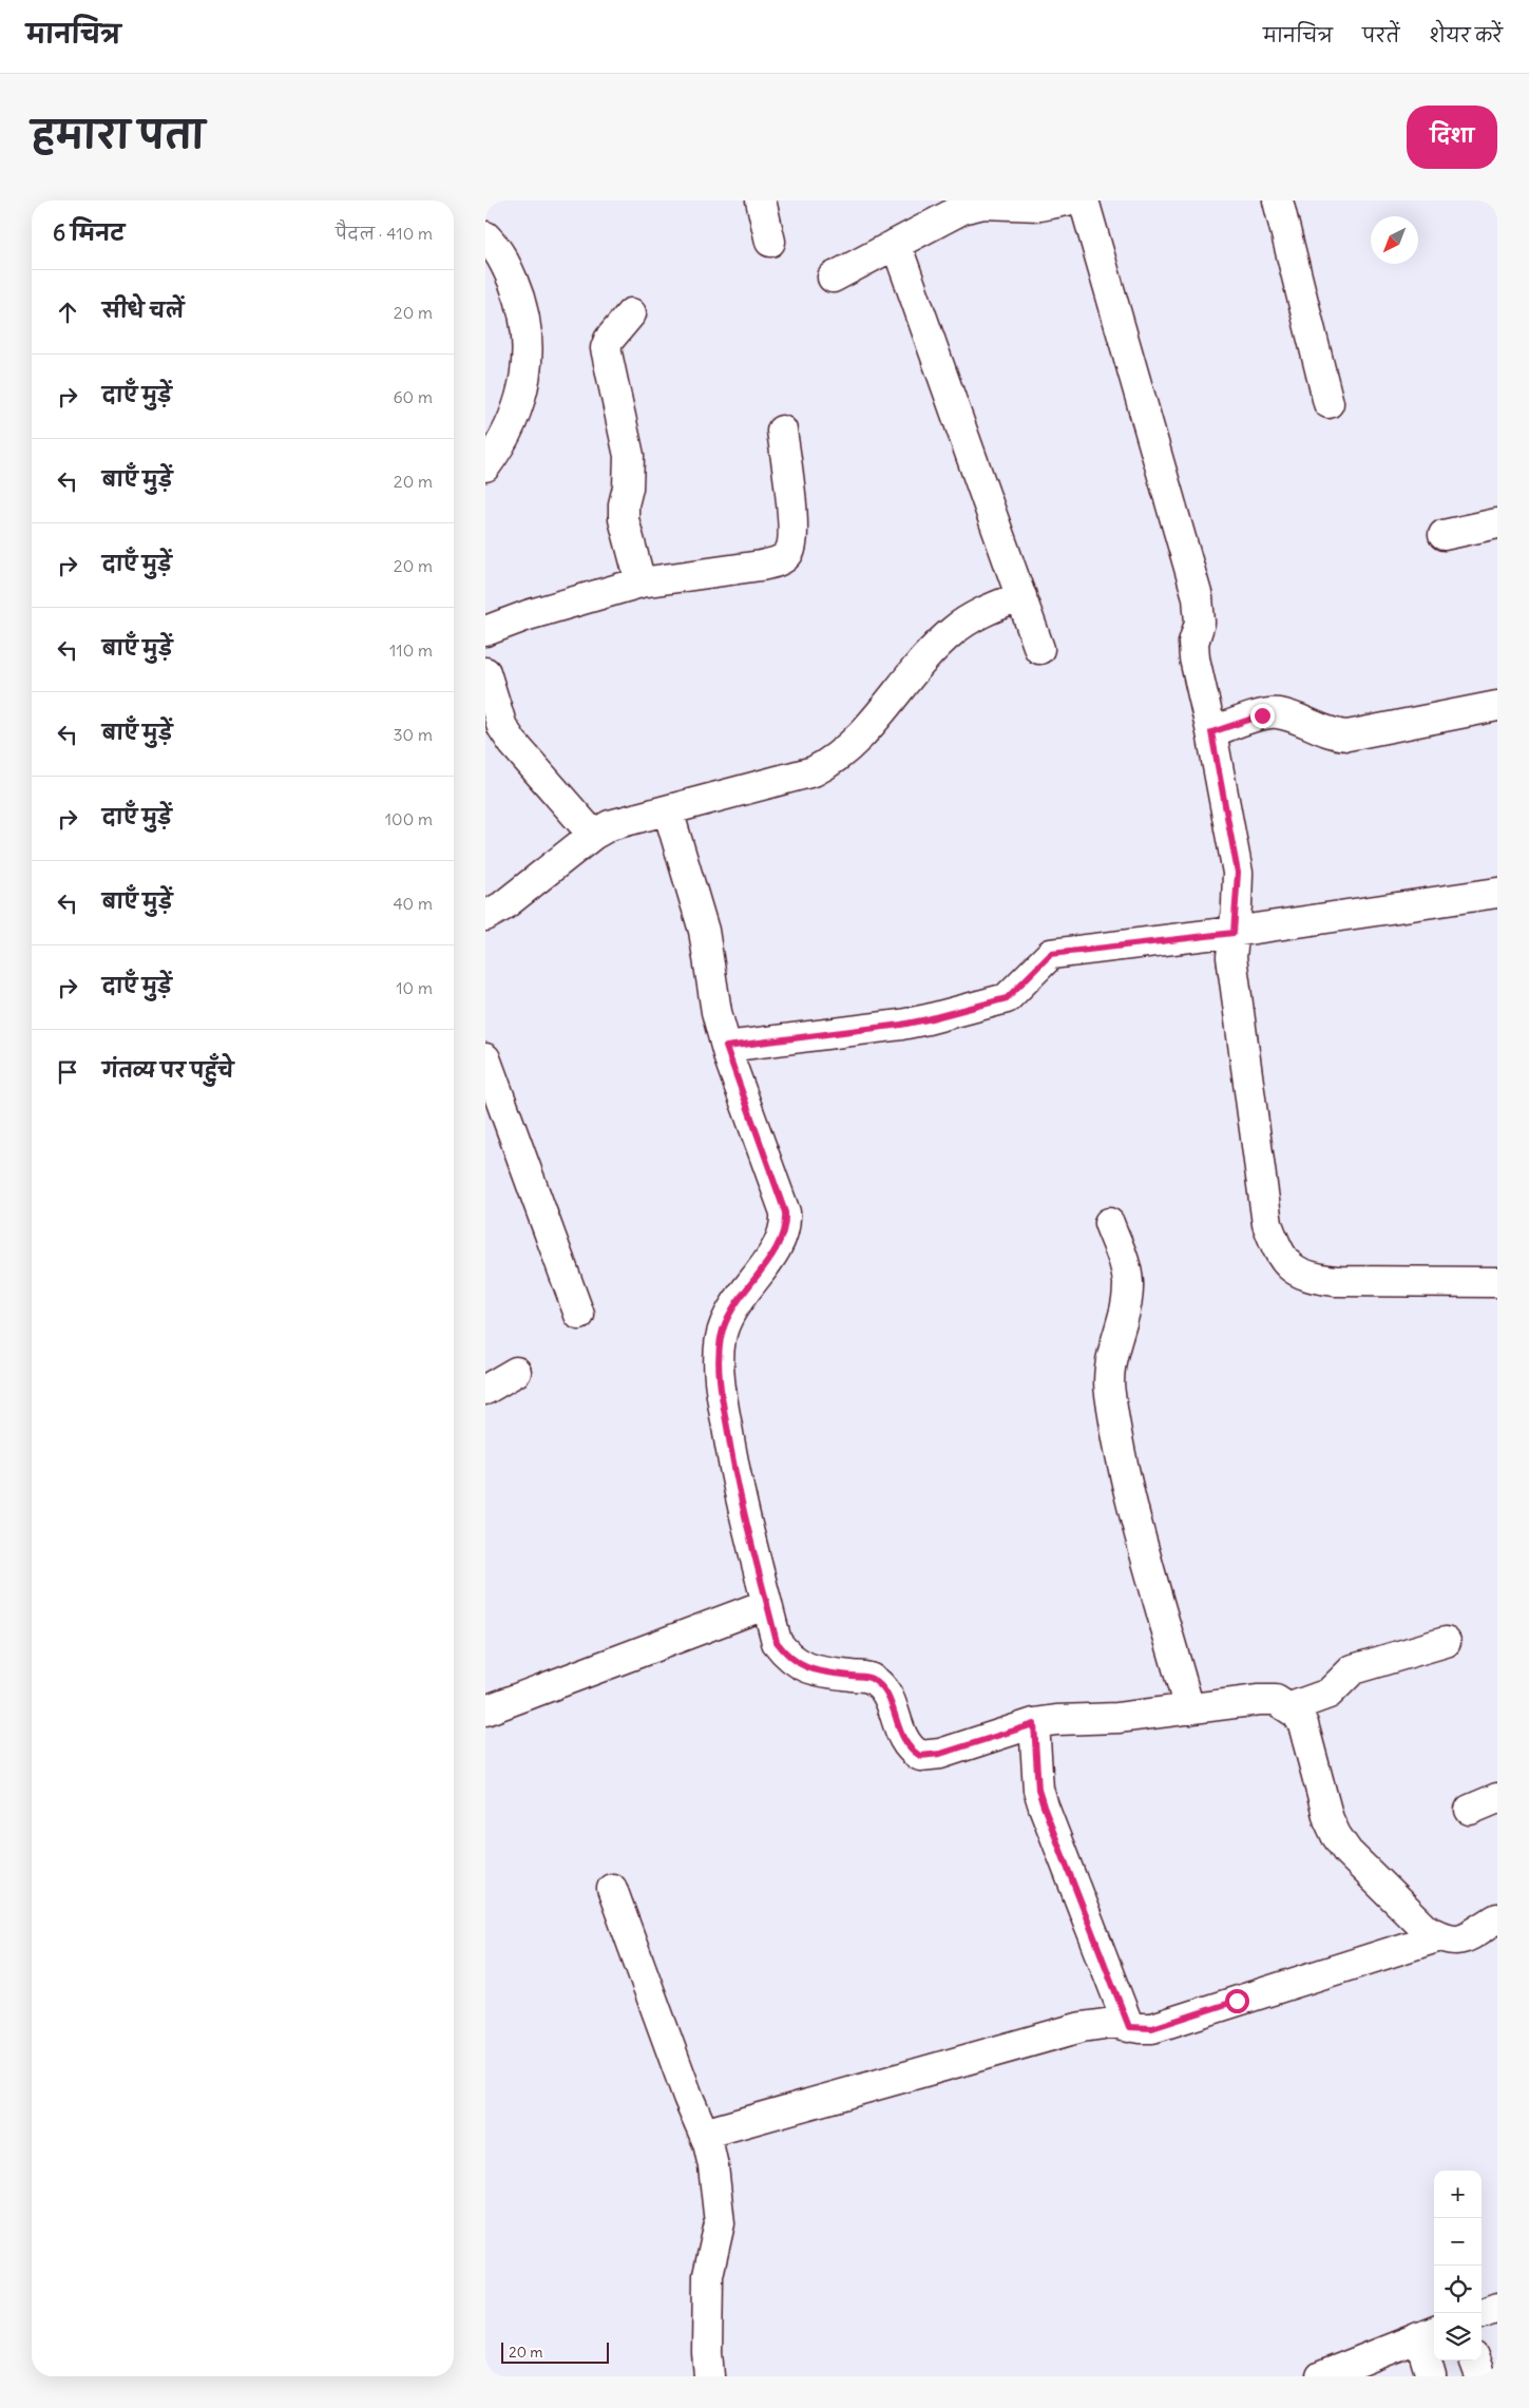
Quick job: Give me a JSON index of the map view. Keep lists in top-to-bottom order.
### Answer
{
  "scale_bar": "20 m",
  "north": "bottom left",
  "page": {
    "header": "मानचित्र",
    "nav": ["मानचित्र", "परतें", "शेयर करें"],
    "title": "हमारा पता",
    "buttons": "दिशा",
    "heading": ["6 मिनट", "पैदल · 410 m"],
    "list": [
      ["सीधे चलें", "20 m"],
      ["दाएँ मुड़ें", "60 m"],
      ["बाएँ मुड़ें", "20 m"],
      ["दाएँ मुड़ें", "20 m"],
      ["बाएँ मुड़ें", "110 m"],
      ["बाएँ मुड़ें", "30 m"],
      ["दाएँ मुड़ें", "100 m"],
      ["बाएँ मुड़ें", "40 m"],
      ["दाएँ मुड़ें", "10 m"],
      "गंतव्य पर पहुँचे"
    ],
    "map_buttons": ["+", "−"],
    "scale": "20 m"
  }
}
